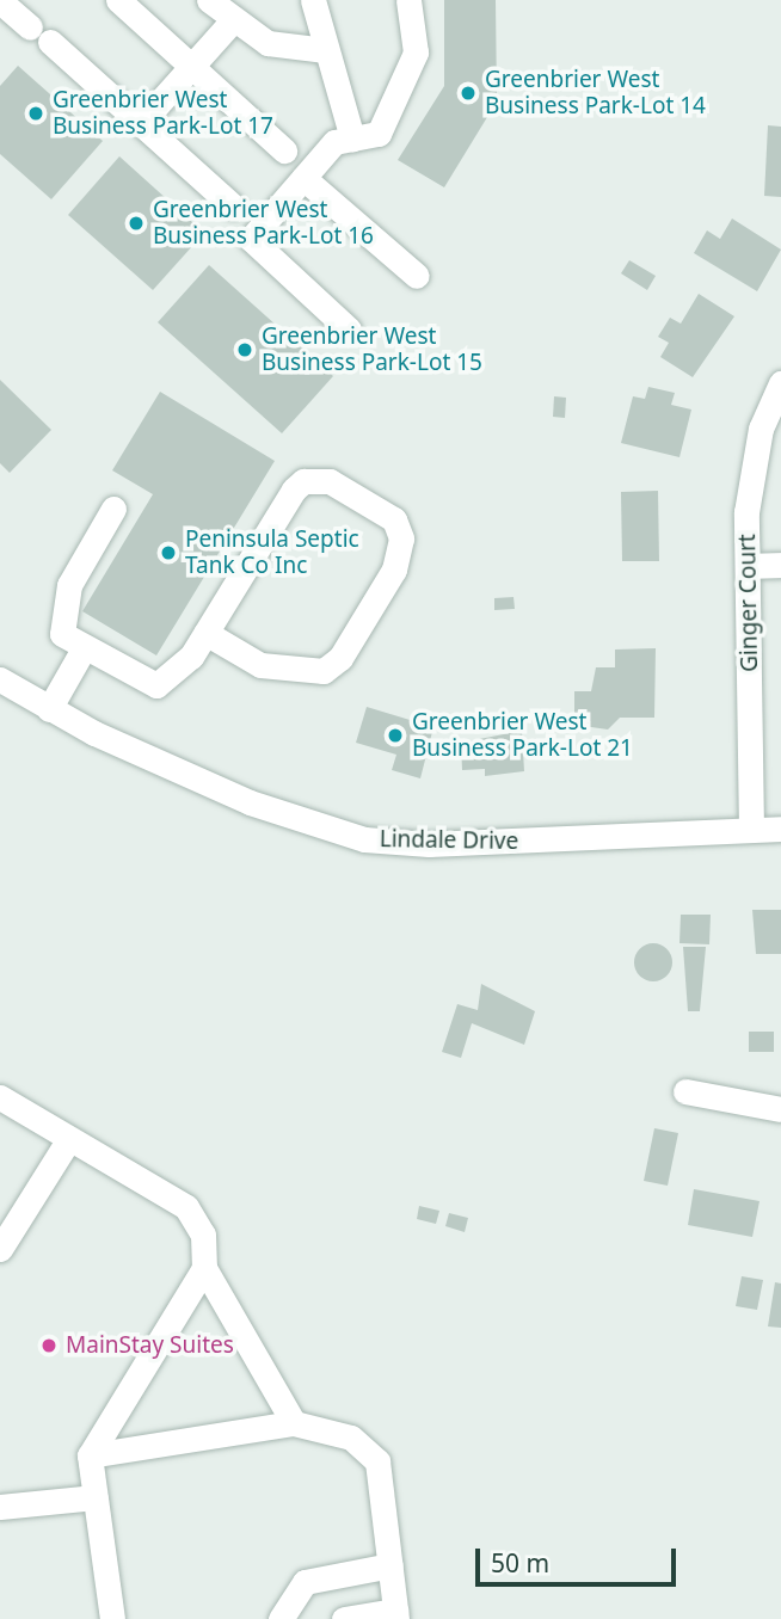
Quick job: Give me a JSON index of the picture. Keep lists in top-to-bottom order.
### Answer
{
  "streets": {
    "street": ["Ginger Court", "Lindale Drive"]
  },
  "crossings": [
    ["Ginger Court", "Lindale Drive"]
  ],
  "places": [
    "Greenbrier West Business Park-Lot 14",
    "Greenbrier West Business Park-Lot 17",
    "Greenbrier West Business Park-Lot 16",
    "Greenbrier West Business Park-Lot 15",
    "Peninsula Septic Tank Co Inc",
    "Greenbrier West Business Park-Lot 21",
    "MainStay Suites"
  ],
  "scale_bar": "50 m"
}
